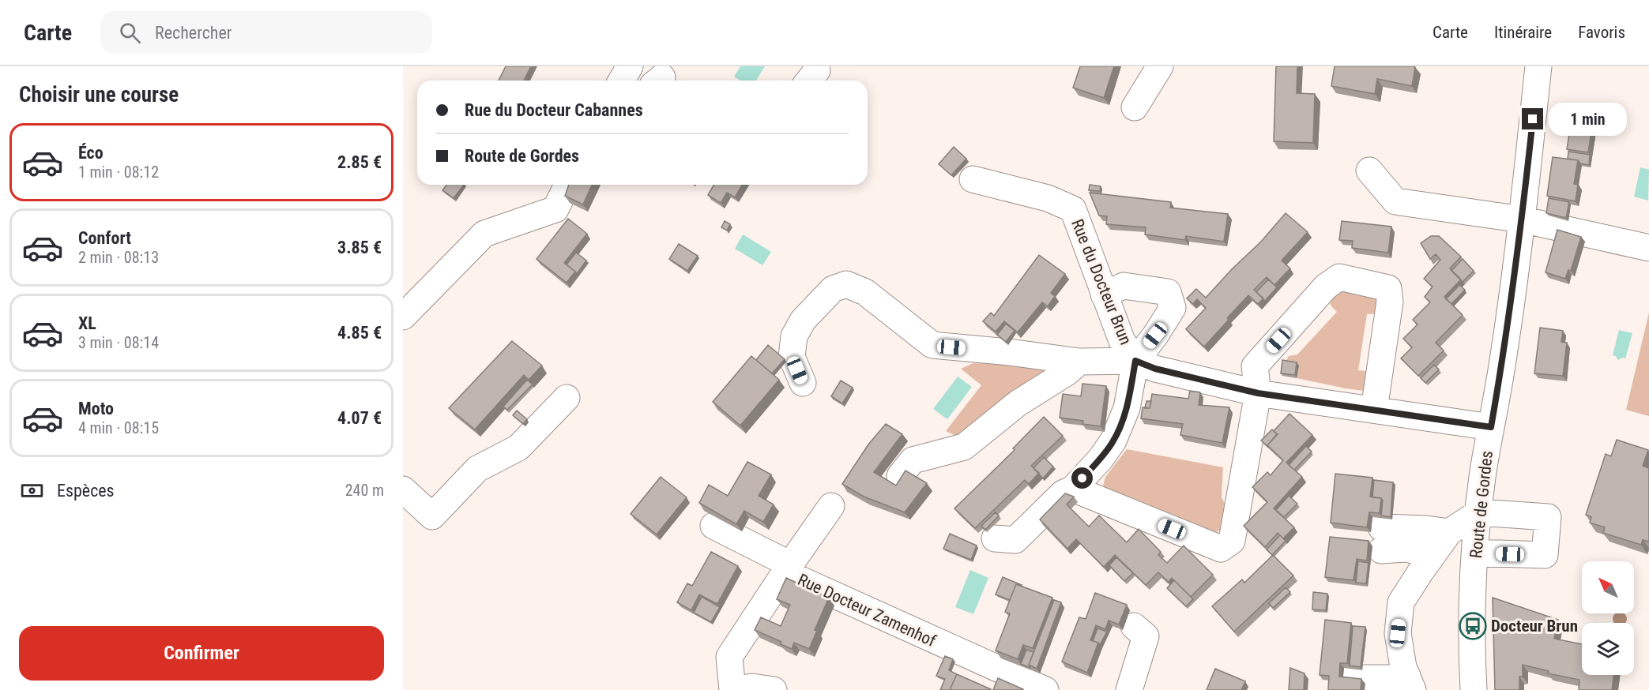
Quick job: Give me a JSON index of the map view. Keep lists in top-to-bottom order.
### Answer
{
  "streets": {
    "street": ["Rue du Docteur Brun", "Route de Gordes", "Rue Docteur Zamenhof"]
  },
  "crossings": [
    ["Rue du Docteur Brun", "Route de Gordes"]
  ],
  "places": {
    "bus stop": ["Docteur Brun"]
  },
  "north": "top left",
  "page": {
    "header": "Carte",
    "search": "Rechercher",
    "nav": ["Carte", "Itinéraire", "Favoris"],
    "heading": "Choisir une course",
    "banner": ["Rue du Docteur Cabannes", "Route de Gordes"],
    "bubble": "1 min",
    "list": [
      {
        "name": "Éco",
        "note": "1 min · 08:12",
        "value": "2.85 €"
      },
      {
        "name": "Confort",
        "note": "2 min · 08:13",
        "value": "3.85 €"
      },
      {
        "name": "XL",
        "note": "3 min · 08:14",
        "value": "4.85 €"
      },
      {
        "name": "Moto",
        "note": "4 min · 08:15",
        "value": "4.07 €"
      }
    ],
    "pay": ["Espèces", "240 m"],
    "buttons": "Confirmer"
  }
}
